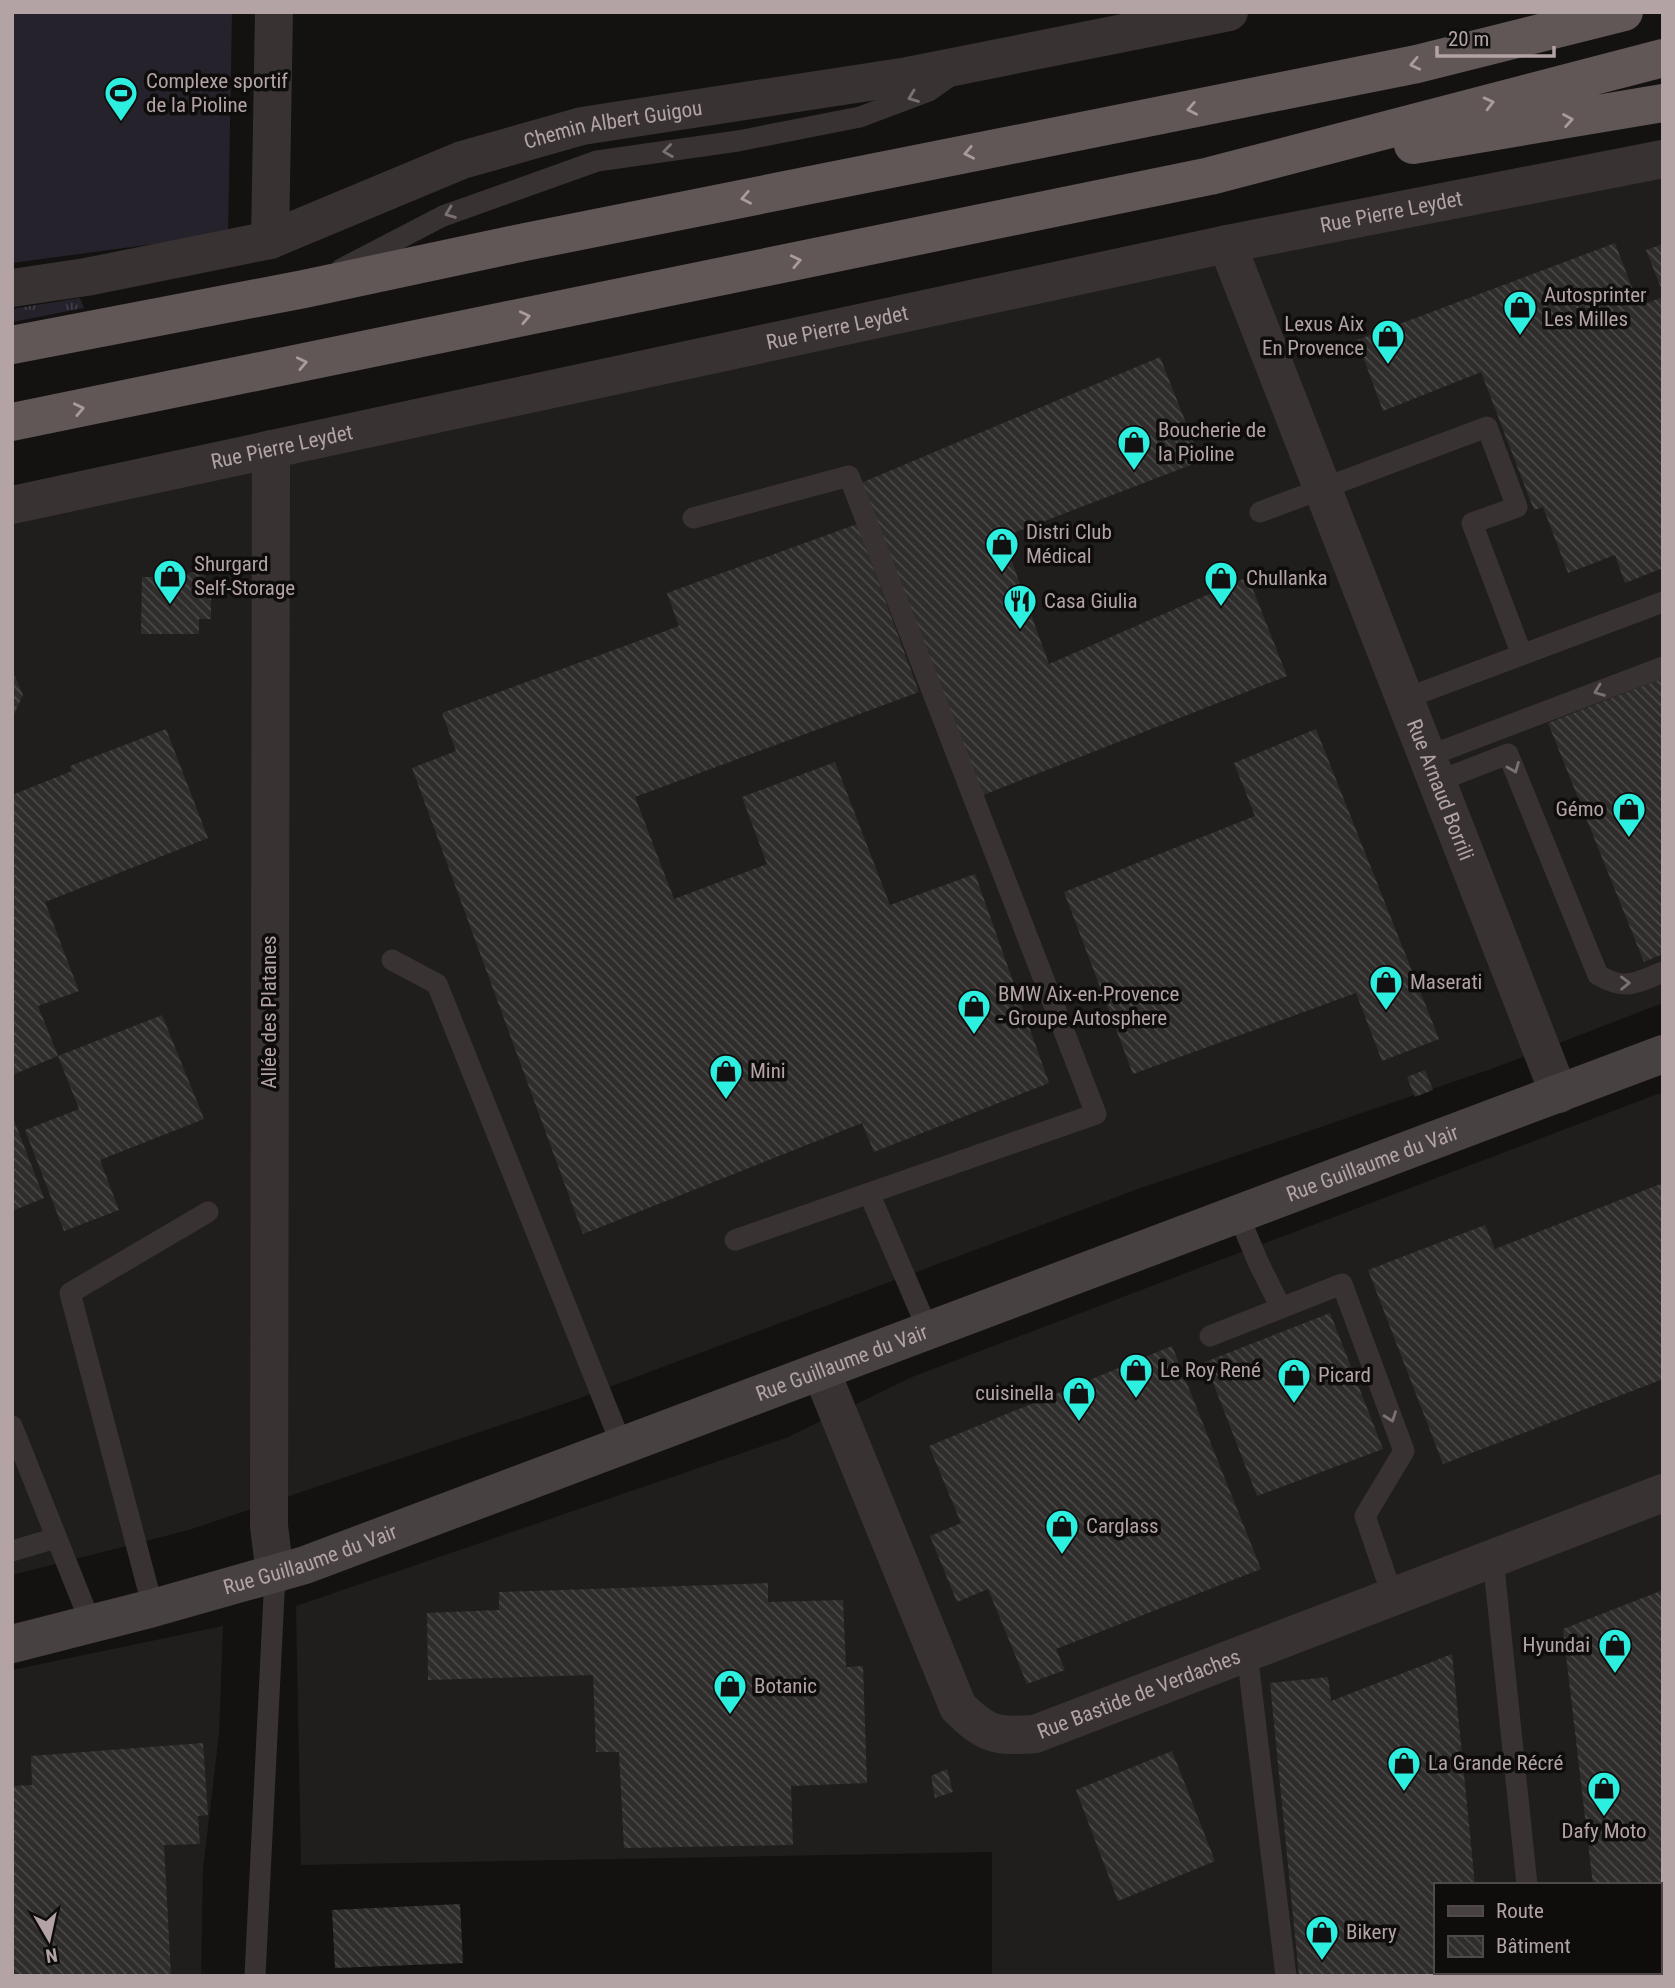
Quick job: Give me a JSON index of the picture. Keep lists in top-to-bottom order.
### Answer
{
  "streets": {
    "main road": ["Rue Guillaume du Vair"],
    "street": [
      "Chemin Albert Guigou",
      "Rue Pierre Leydet",
      "Rue Arnaud Borrili",
      "Allée des Platanes",
      "Rue Bastide de Verdaches"
    ]
  },
  "crossings": [
    ["Rue Pierre Leydet", "Rue Arnaud Borrili"],
    ["Rue Pierre Leydet", "Allée des Platanes"],
    ["Rue Arnaud Borrili", "Rue Guillaume du Vair"],
    ["Allée des Platanes", "Rue Guillaume du Vair"],
    ["Rue Guillaume du Vair", "Rue Bastide de Verdaches"]
  ],
  "places": {
    "sports": ["Complexe sportif de la Pioline"],
    "shop": [
      "Autosprinter Les Milles",
      "Lexus Aix En Provence",
      "Boucherie de la Pioline",
      "Distri Club Médical",
      "Shurgard Self-Storage",
      "Chullanka",
      "Gémo",
      "Maserati",
      "BMW Aix-en-Provence - Groupe Autosphere",
      "Mini",
      "Le Roy René",
      "Picard",
      "cuisinella",
      "Carglass",
      "Hyundai",
      "Botanic",
      "La Grande Récré",
      "Dafy Moto",
      "Bikery"
    ],
    "restaurant": ["Casa Giulia"]
  },
  "legend": ["Route", "Bâtiment"],
  "scale_bar": "20 m",
  "north": "bottom"
}
